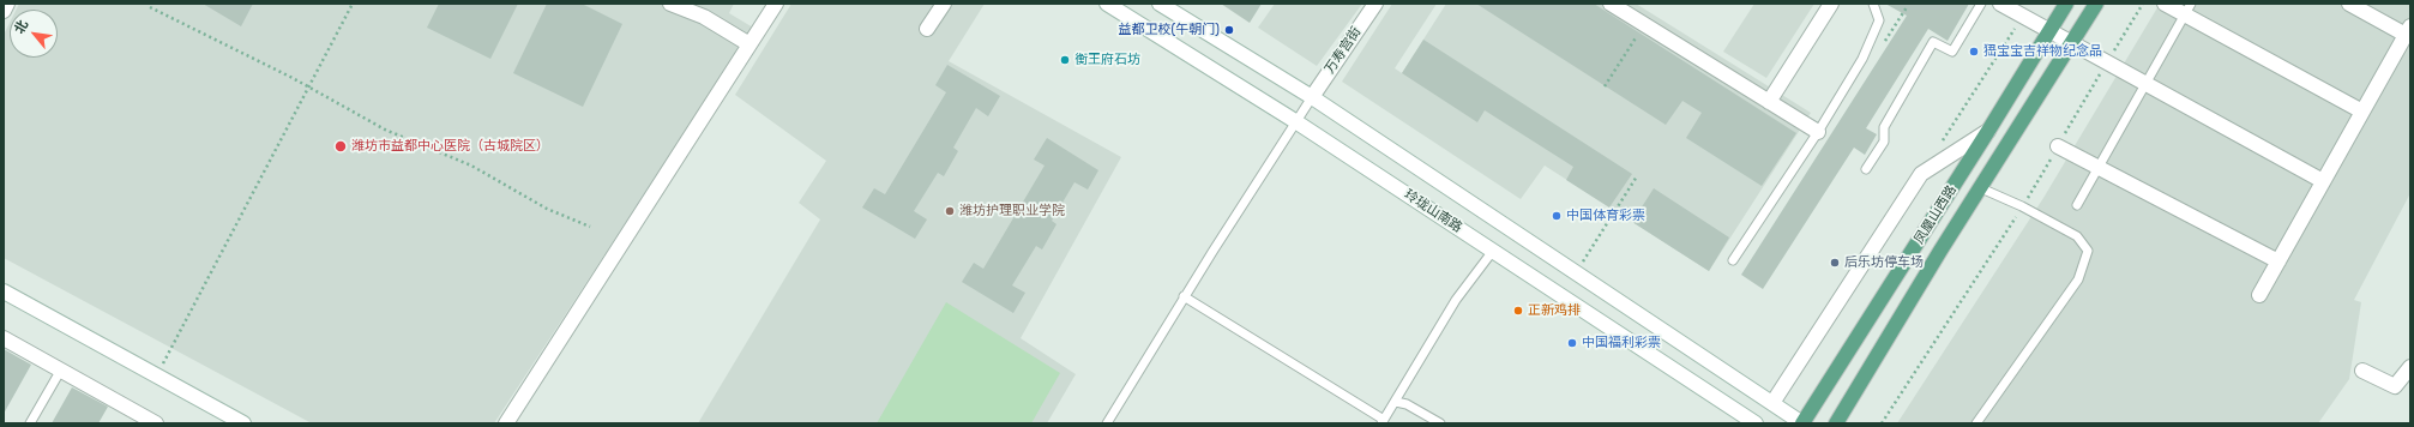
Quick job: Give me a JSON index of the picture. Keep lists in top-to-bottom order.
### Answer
{
  "streets": {
    "main road": ["凤凰山西路"],
    "street": ["万寿宫街", "玲珑山南路"]
  },
  "crossings": [
    ["万寿宫街", "玲珑山南路"],
    ["玲珑山南路", "凤凰山西路"]
  ],
  "places": [
    "益都卫校(午朝门)",
    "峱宝宝吉祥物纪念品",
    "衡王府石坊",
    "潍坊市益都中心医院（古城院区）",
    "潍坊护理职业学院",
    "中国体育彩票",
    "后乐坊停车场",
    "正新鸡排",
    "中国福利彩票"
  ],
  "north": "top left"
}
